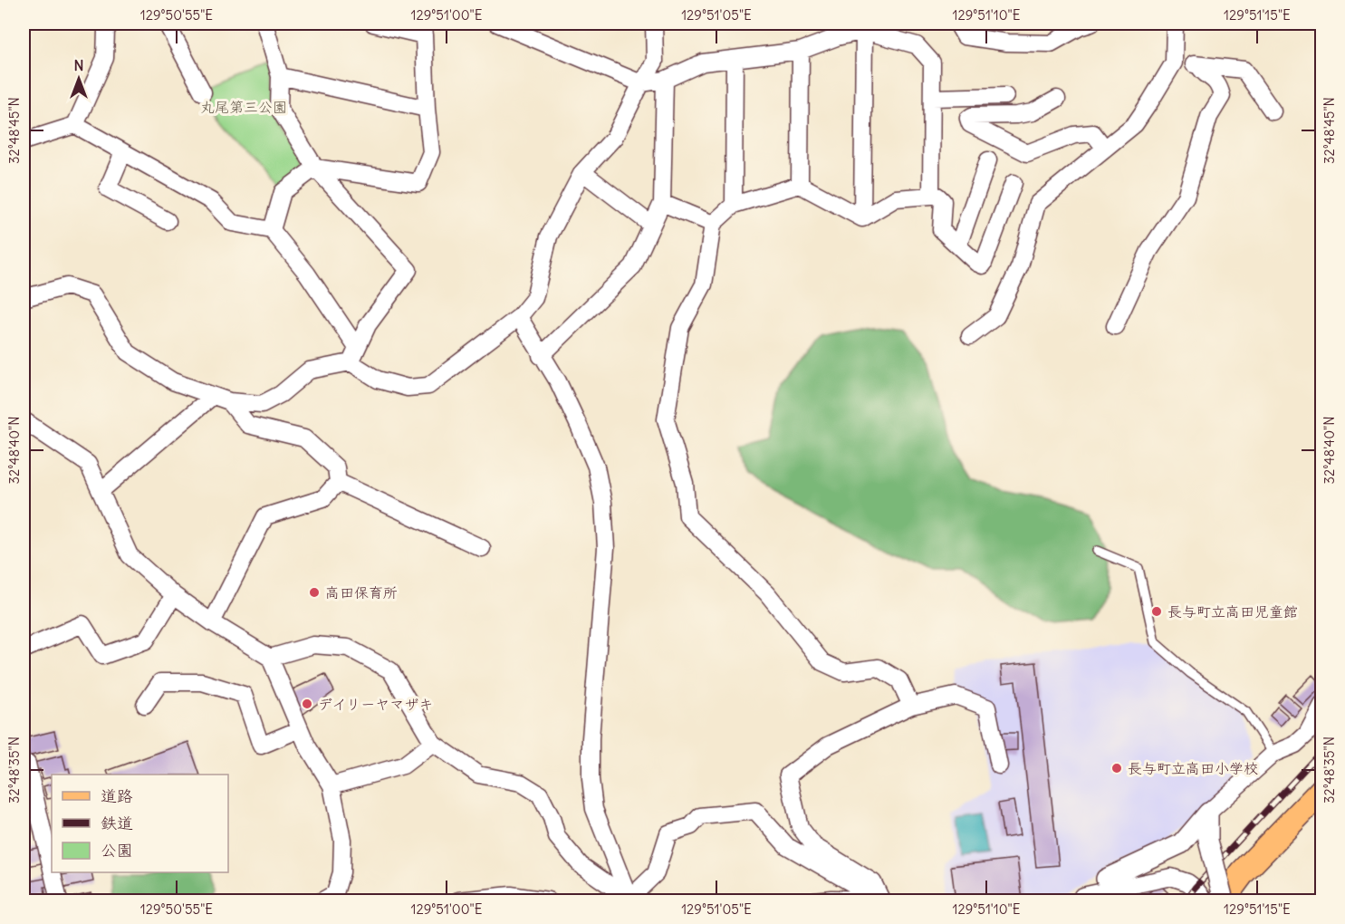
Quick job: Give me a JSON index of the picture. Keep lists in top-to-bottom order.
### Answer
{
  "parks": ["丸尾第三公園"],
  "places": [
    "高田保育所",
    "長与町立高田児童館",
    "デイリーヤマザキ",
    "長与町立高田小学校"
  ],
  "legend": ["道路", "鉄道", "公園"],
  "north": "top",
  "coordinates": [
    "129°50'55\"E",
    "129°51'00\"E",
    "129°51'05\"E",
    "129°51'10\"E",
    "129°51'15\"E",
    "32°48'45\"N",
    "32°48'40\"N",
    "32°48'35\"N"
  ]
}
